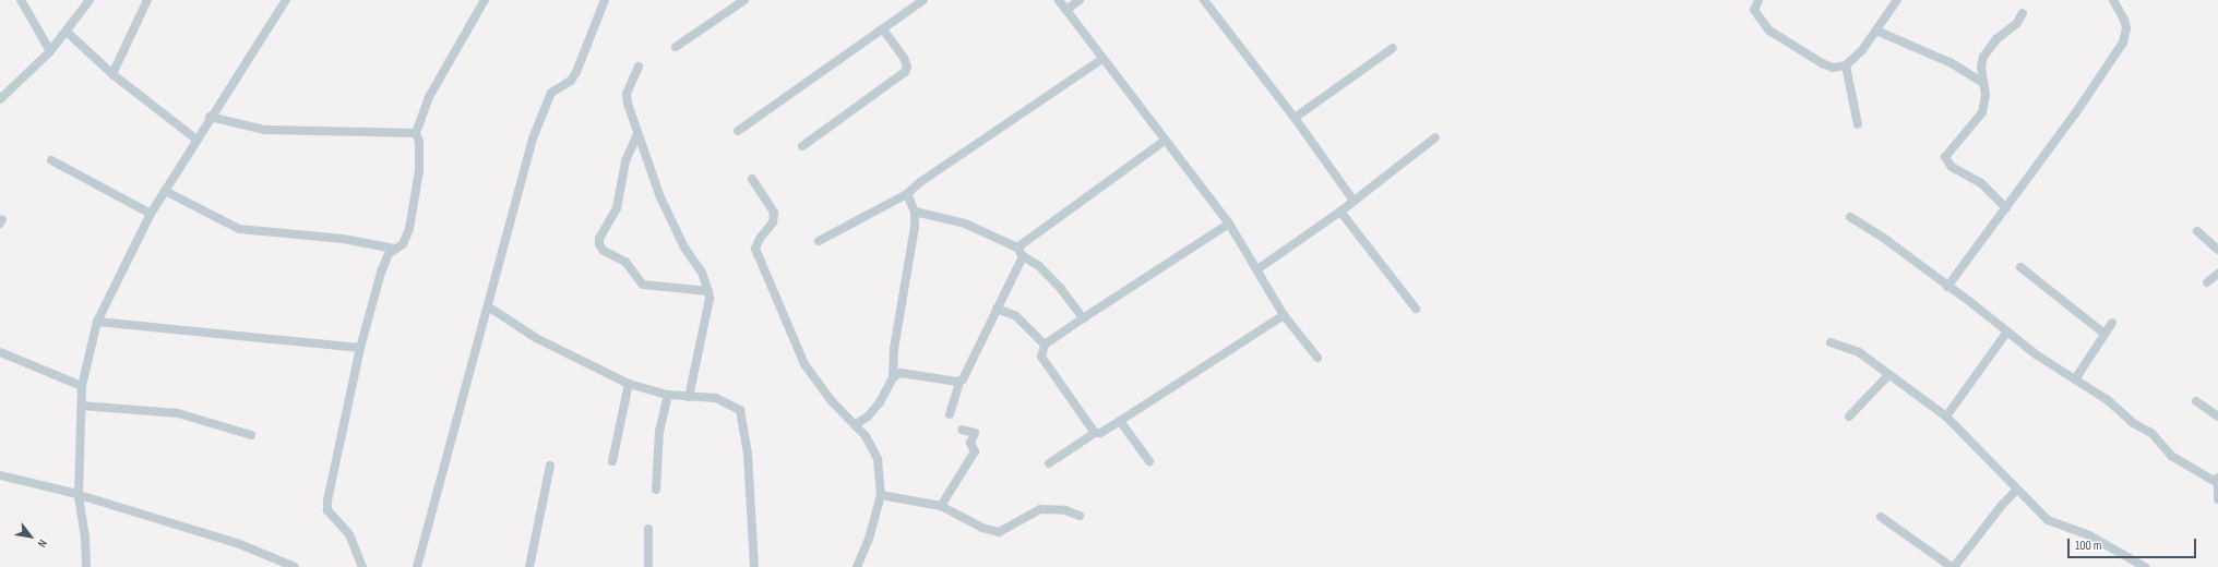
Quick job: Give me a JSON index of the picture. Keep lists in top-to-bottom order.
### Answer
{
  "scale_bar": "100 m",
  "north": "bottom right"
}
